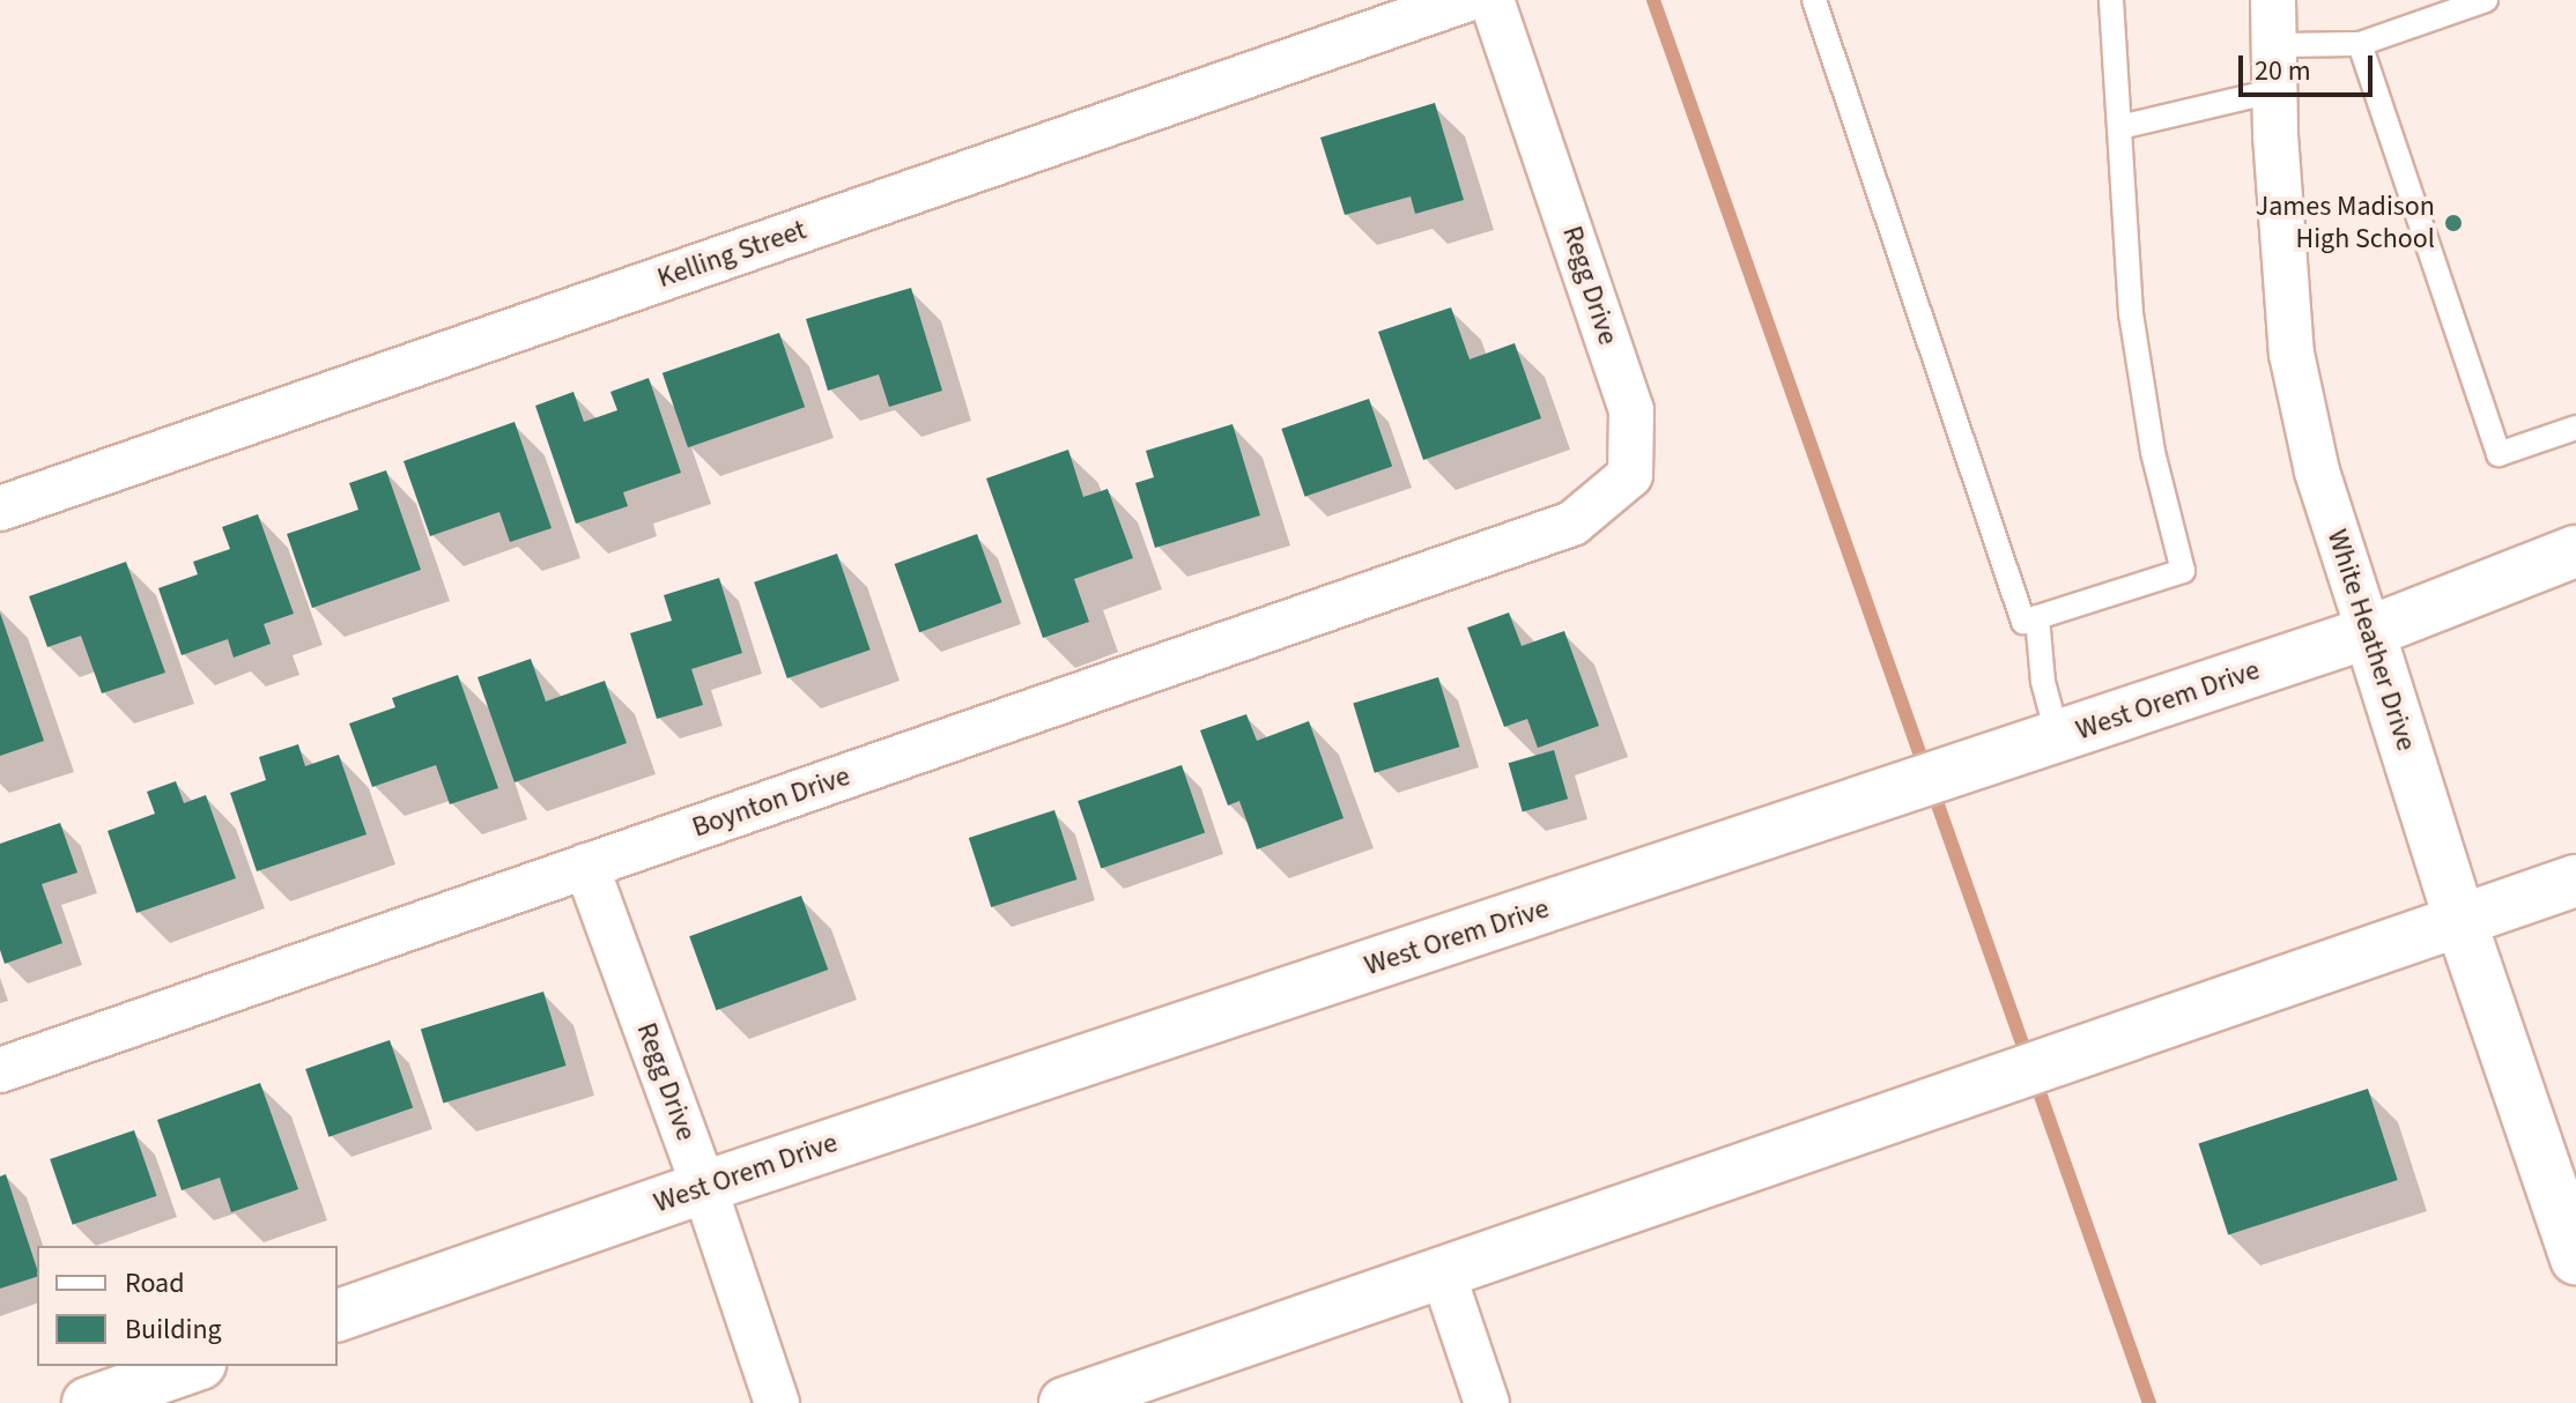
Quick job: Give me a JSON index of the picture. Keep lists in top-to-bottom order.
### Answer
{
  "streets": {
    "main road": ["White Heather Drive", "West Orem Drive"],
    "street": ["Kelling Street", "Regg Drive", "Boynton Drive"]
  },
  "crossings": [
    ["Regg Drive", "West Orem Drive"],
    ["Regg Drive", "Boynton Drive"],
    ["White Heather Drive", "West Orem Drive"]
  ],
  "places": ["James Madison High School"],
  "legend": ["Road", "Building"],
  "scale_bar": "20 m"
}
